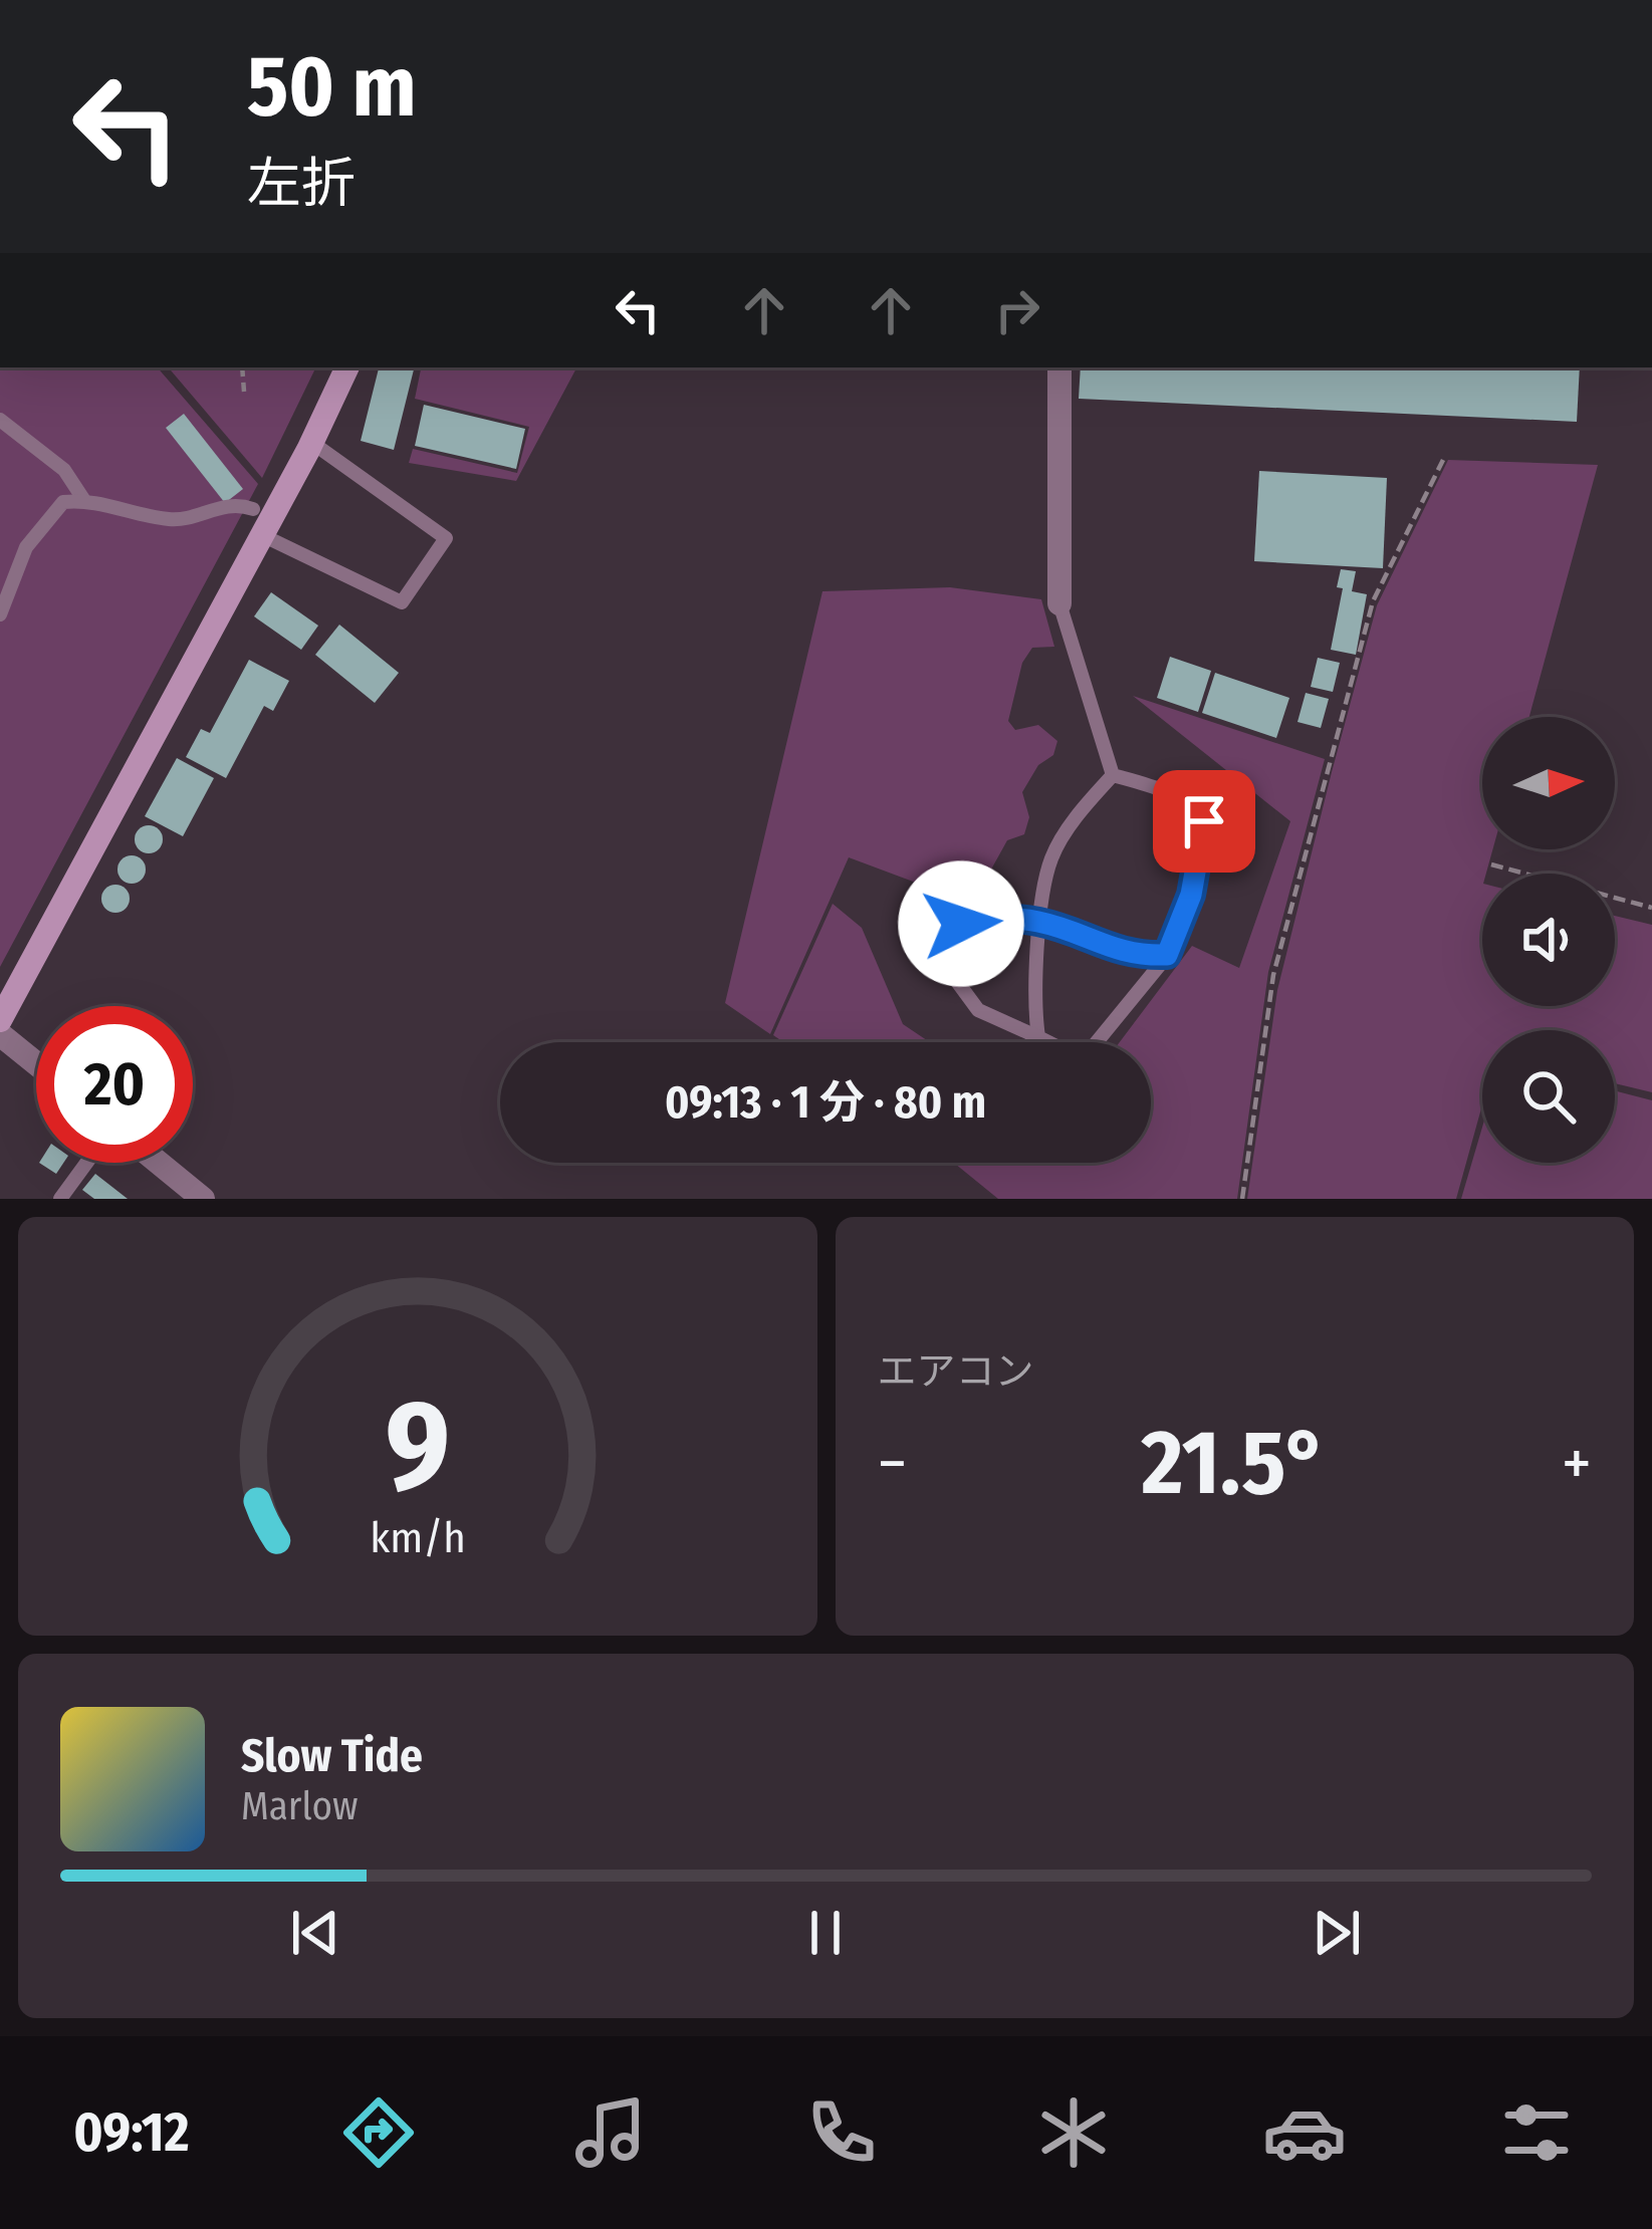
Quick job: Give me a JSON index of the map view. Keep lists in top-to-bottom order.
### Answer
{
  "north": "right",
  "page": {
    "turn": ["50 m", "左折"],
    "limit": "20",
    "trip": "09:13 · 1 分 · 80 m",
    "tile": "エアコン",
    "heat": ["−", "21.5°", "+"],
    "song": ["Slow Tide", "Marlow"],
    "tabs": "09:12",
    "gauge": ["9", "km/h"]
  }
}
